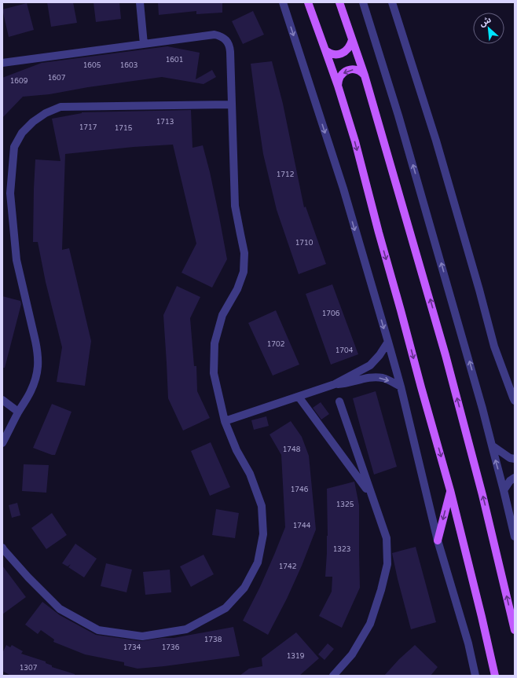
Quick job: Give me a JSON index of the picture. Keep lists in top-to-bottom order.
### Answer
{
  "house_numbers": [
    "1601",
    "1605",
    "1603",
    "1607",
    "1609",
    "1713",
    "1717",
    "1715",
    "1712",
    "1710",
    "1706",
    "1702",
    "1704",
    "1748",
    "1746",
    "1325",
    "1744",
    "1323",
    "1742",
    "1738",
    "1734",
    "1736",
    "1319",
    "1307"
  ],
  "north": "top left"
}
